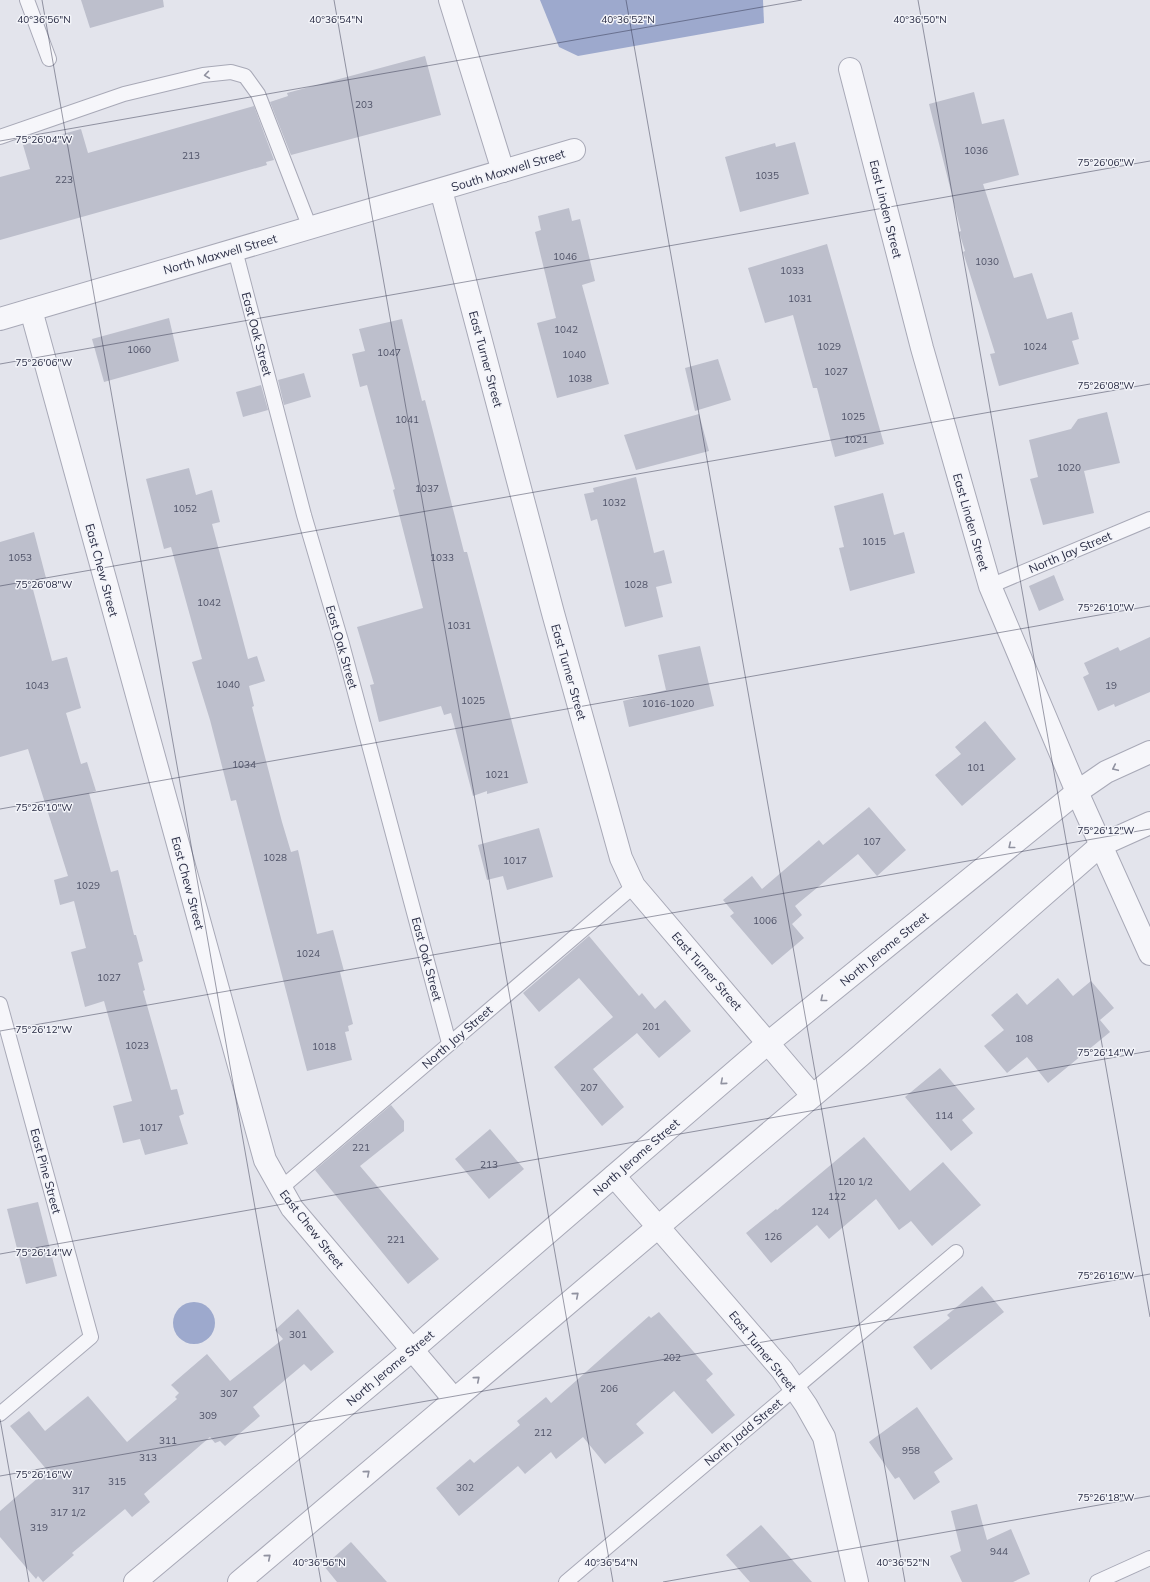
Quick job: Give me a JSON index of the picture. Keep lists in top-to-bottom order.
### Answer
{
  "streets": {
    "street": [
      "South Maxwell Street",
      "East Linden Street",
      "North Maxwell Street",
      "East Turner Street",
      "East Chew Street",
      "North Jerome Street"
    ],
    "lane": [
      "East Oak Street",
      "North Jay Street",
      "East Pine Street",
      "North Jadd Street"
    ]
  },
  "crossings": [
    ["South Maxwell Street", "North Maxwell Street"],
    ["South Maxwell Street", "East Turner Street"],
    ["East Linden Street", "North Jay Street"],
    ["East Linden Street", "North Jerome Street"],
    ["North Maxwell Street", "East Oak Street"],
    ["North Maxwell Street", "East Turner Street"],
    ["North Maxwell Street", "East Chew Street"],
    ["East Oak Street", "North Jay Street"],
    ["East Turner Street", "North Jay Street"],
    ["East Turner Street", "North Jerome Street"],
    ["East Turner Street", "North Jadd Street"],
    ["North Jay Street", "East Chew Street"],
    ["East Chew Street", "North Jerome Street"]
  ],
  "house_numbers": [
    "203",
    "1036",
    "213",
    "1035",
    "223",
    "1046",
    "1030",
    "1033",
    "1031",
    "1042",
    "1029",
    "1024",
    "1060",
    "1047",
    "1040",
    "1027",
    "1038",
    "1025",
    "1041",
    "1021",
    "1020",
    "1037",
    "1032",
    "1052",
    "1015",
    "1053",
    "1033",
    "1028",
    "1042",
    "1031",
    "1040",
    "1043",
    "19",
    "1025",
    "1016-1020",
    "1034",
    "101",
    "1021",
    "107",
    "1028",
    "1017",
    "1029",
    "1006",
    "1024",
    "1027",
    "201",
    "108",
    "1023",
    "1018",
    "207",
    "114",
    "1017",
    "221",
    "213",
    "120 1/2",
    "122",
    "124",
    "126",
    "221",
    "301",
    "202",
    "206",
    "307",
    "309",
    "212",
    "311",
    "958",
    "313",
    "315",
    "302",
    "317",
    "317 1/2",
    "319",
    "944"
  ],
  "coordinates": [
    "40°36'56\"N",
    "40°36'54\"N",
    "40°36'52\"N",
    "40°36'50\"N",
    "75°26'04\"W",
    "75°26'06\"W",
    "75°26'08\"W",
    "75°26'10\"W",
    "75°26'12\"W",
    "75°26'14\"W",
    "75°26'16\"W",
    "75°26'18\"W"
  ]
}
